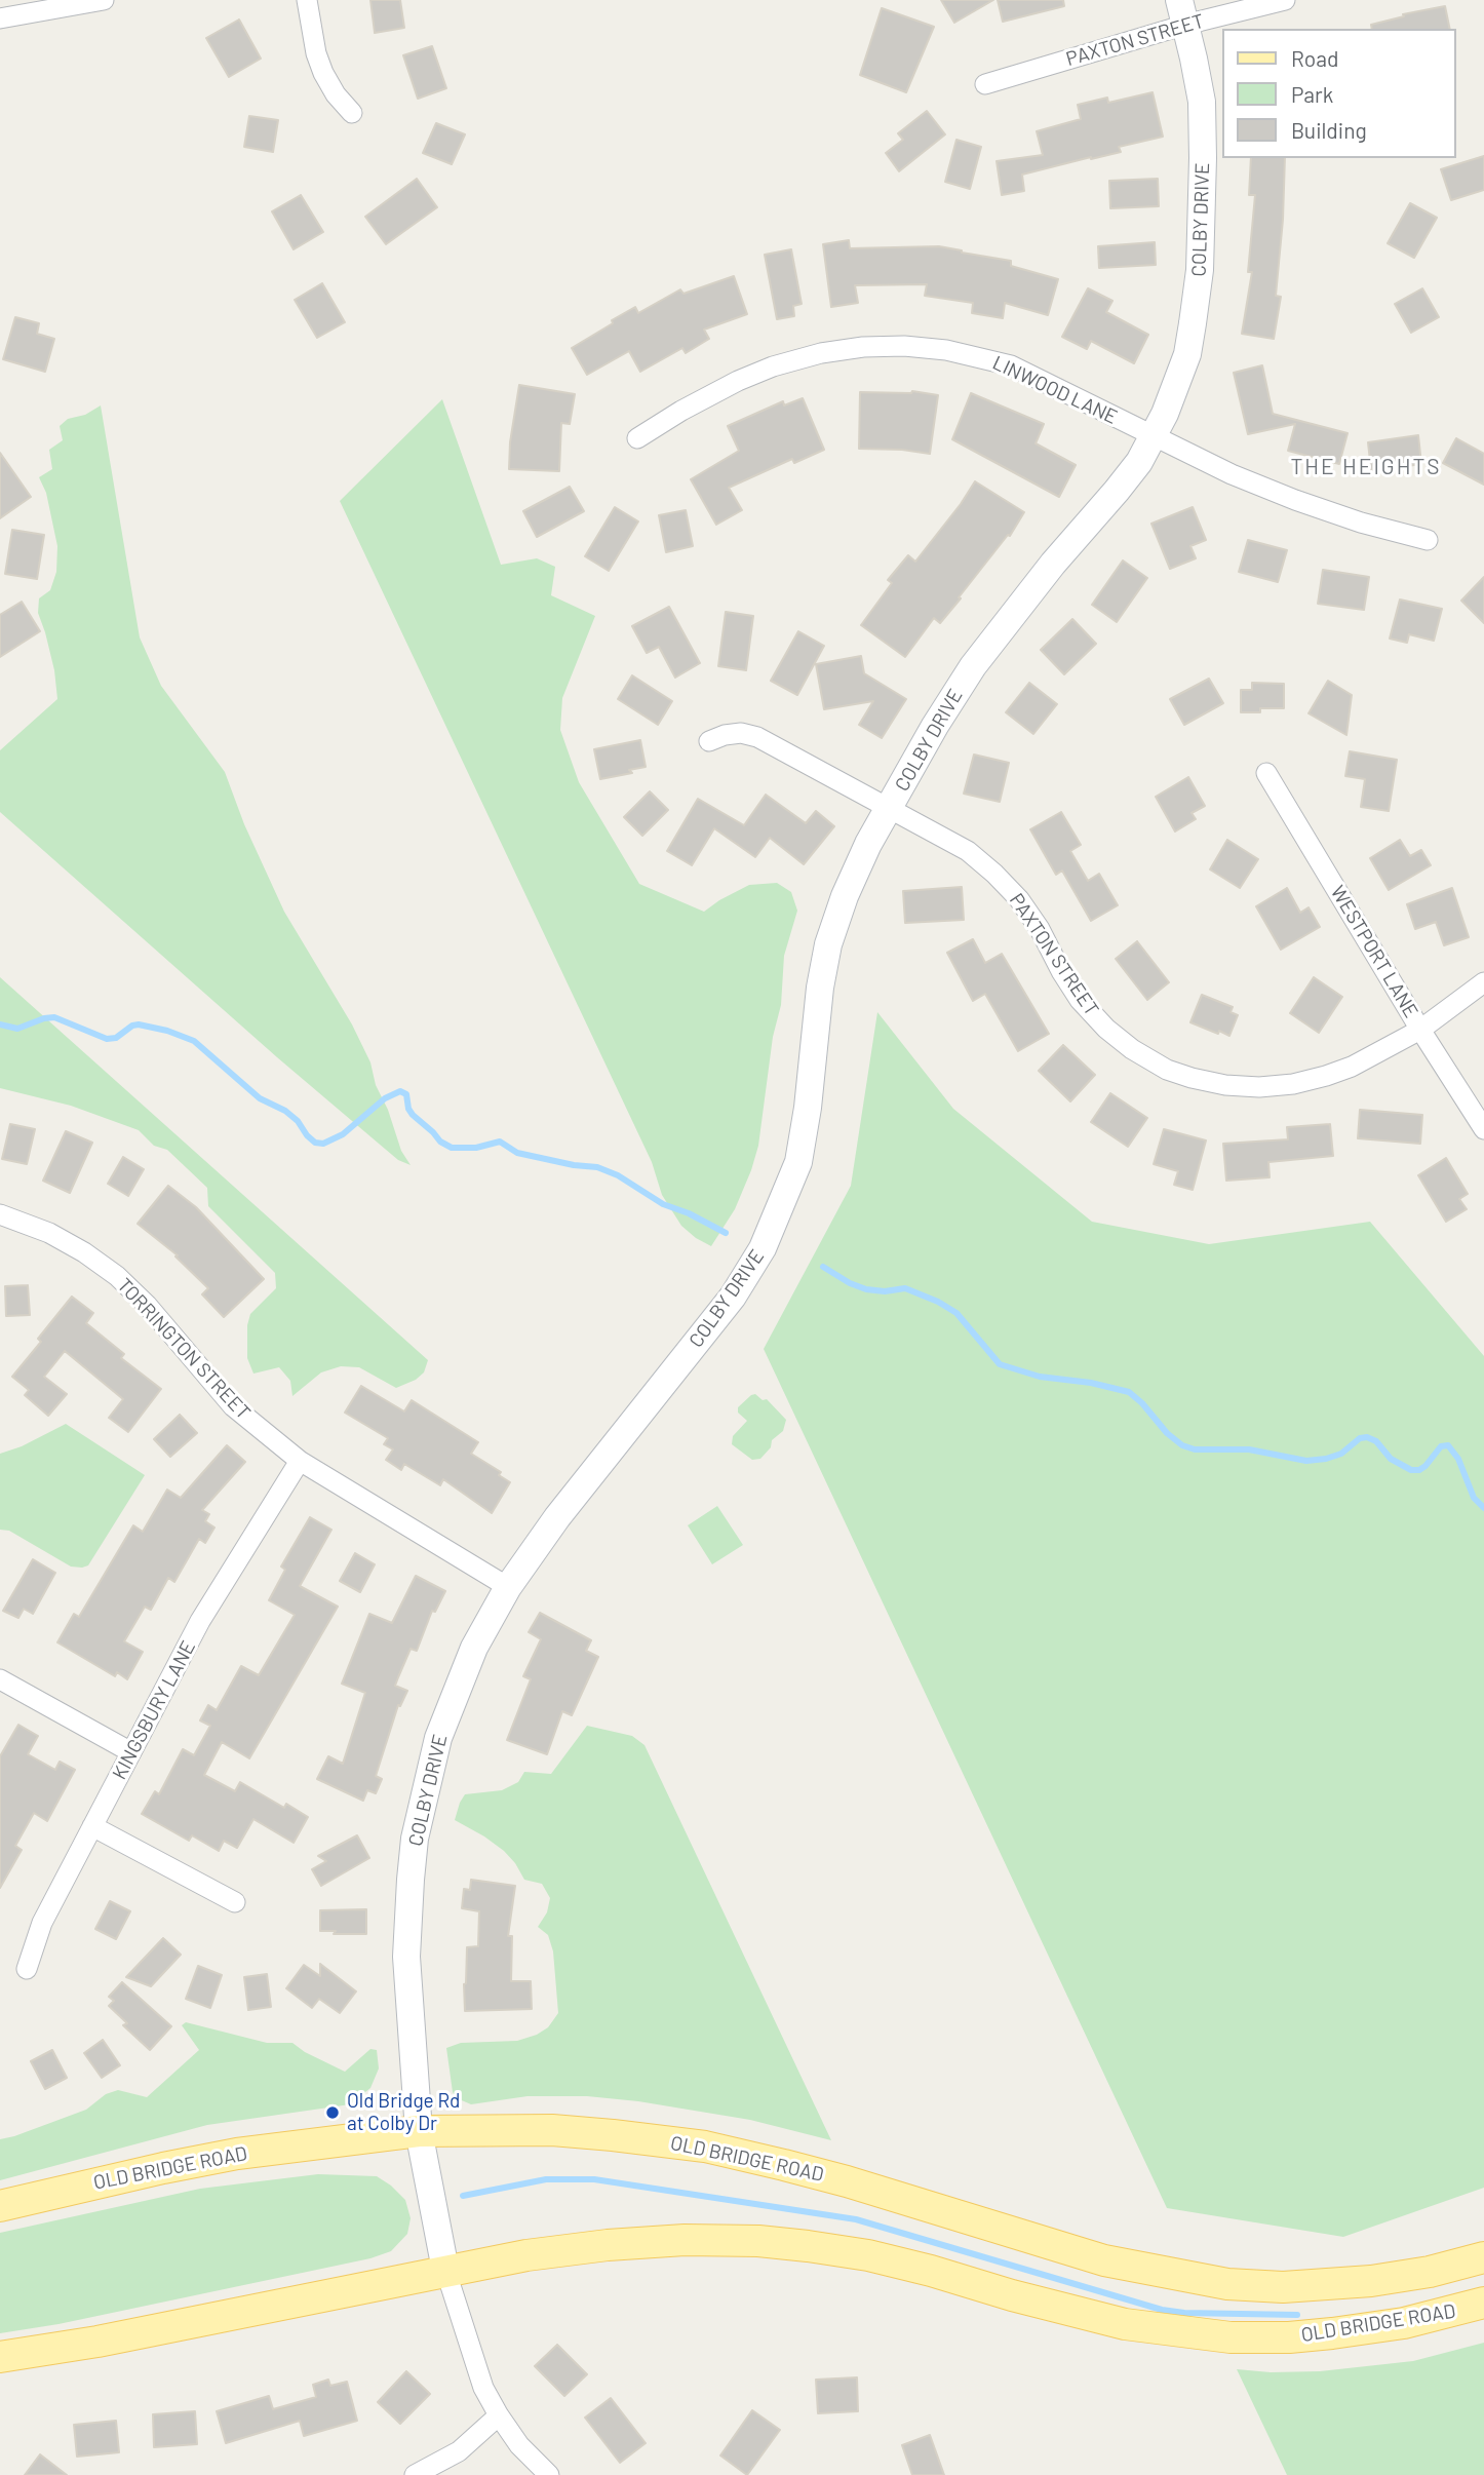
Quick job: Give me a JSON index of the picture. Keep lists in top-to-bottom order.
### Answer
{
  "streets": {
    "main road": ["OLD BRIDGE ROAD"],
    "street": [
      "PAXTON STREET",
      "COLBY DRIVE",
      "LINWOOD LANE",
      "WESTPORT LANE",
      "TORRINGTON STREET",
      "KINGSBURY LANE"
    ]
  },
  "crossings": [
    ["PAXTON STREET", "COLBY DRIVE"],
    ["PAXTON STREET", "WESTPORT LANE"],
    ["COLBY DRIVE", "LINWOOD LANE"],
    ["COLBY DRIVE", "TORRINGTON STREET"],
    ["COLBY DRIVE", "OLD BRIDGE ROAD"],
    ["TORRINGTON STREET", "KINGSBURY LANE"]
  ],
  "districts": ["THE HEIGHTS"],
  "places": ["Old Bridge Rd at Colby Dr"],
  "legend": ["Road", "Park", "Building"]
}
